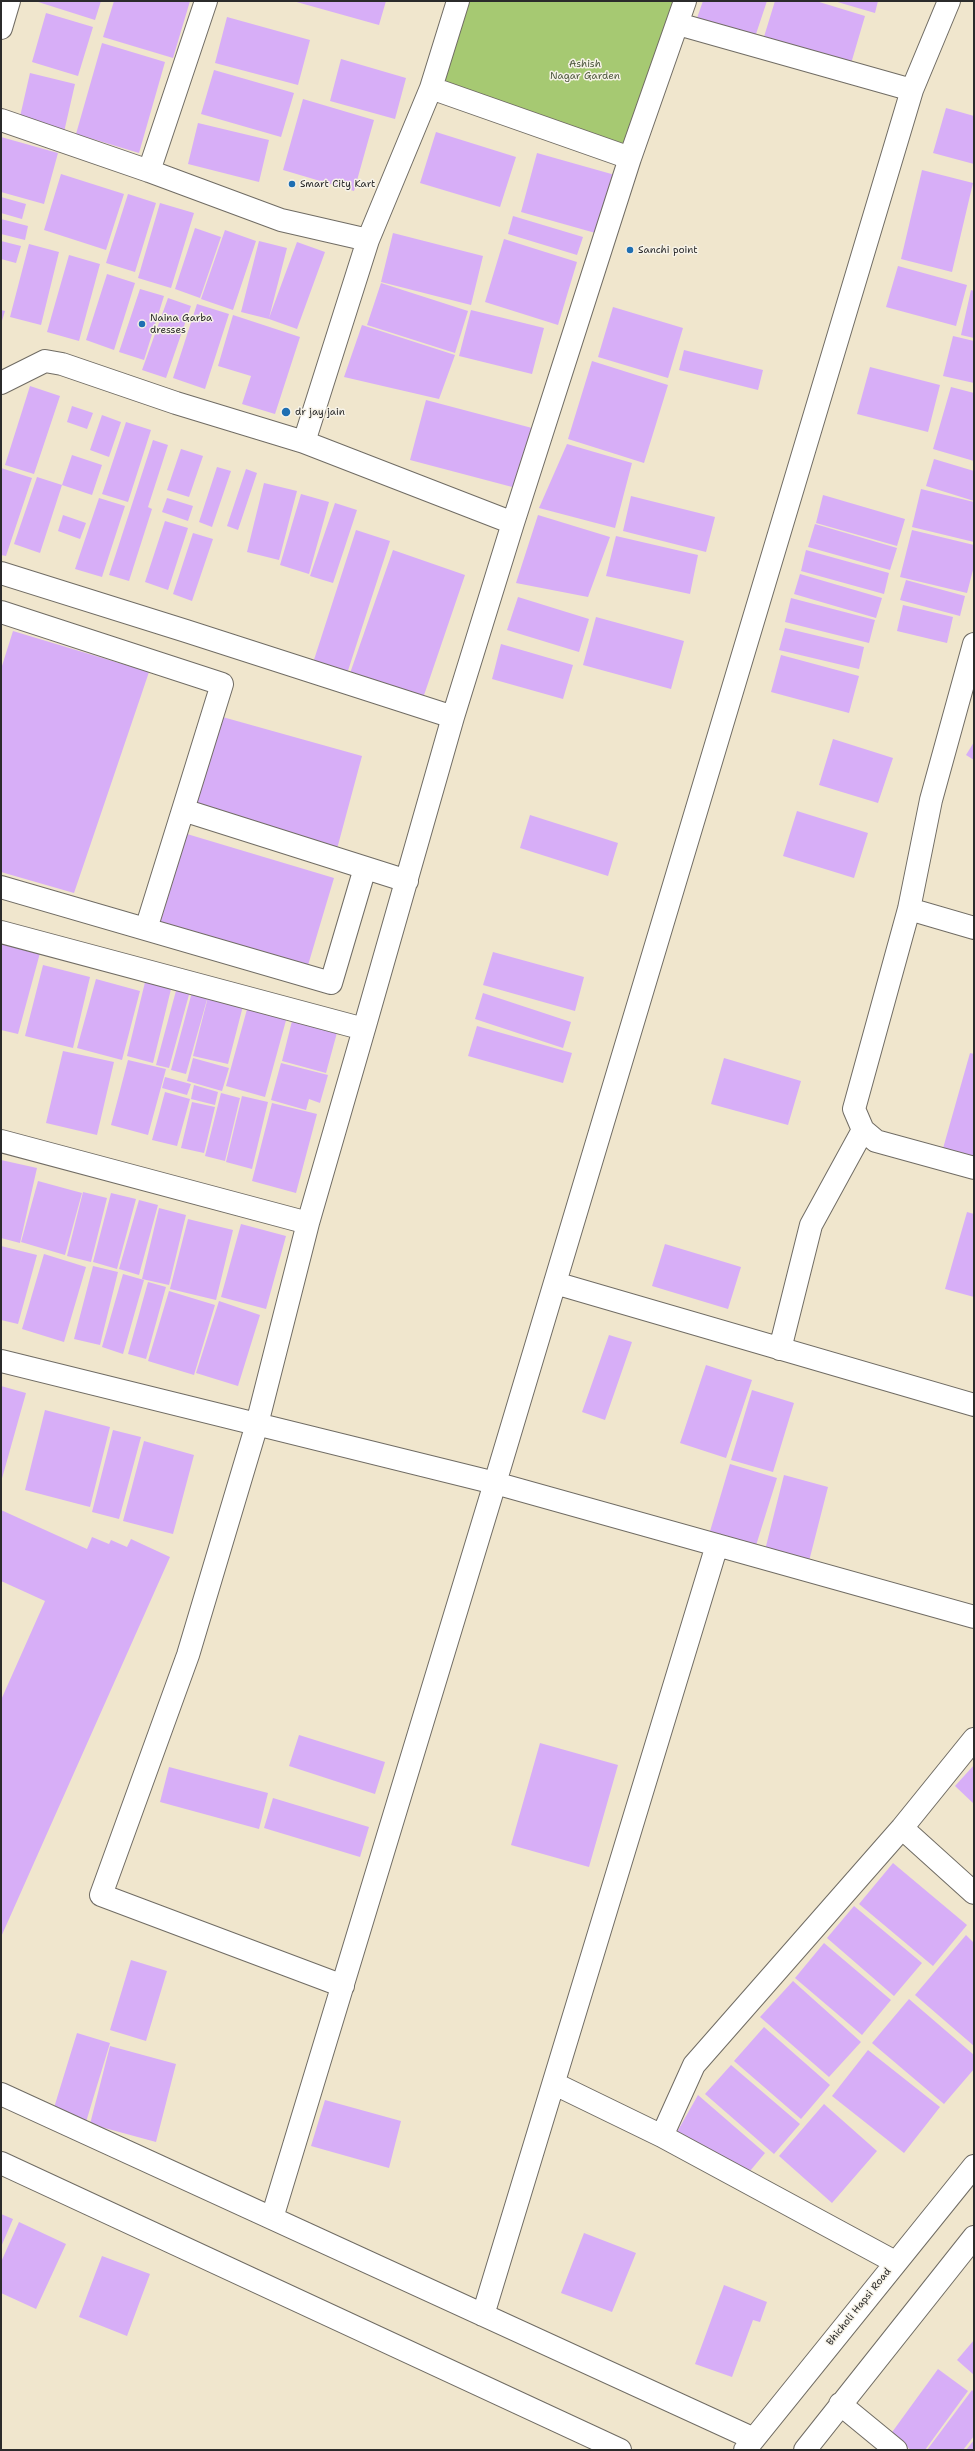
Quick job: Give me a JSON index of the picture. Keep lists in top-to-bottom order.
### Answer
{
  "streets": {
    "street": ["Bhicholi Hapsi Road"]
  },
  "parks": ["Ashish Nagar Garden"],
  "places": [
    "Smart City Kart",
    "Sanchi point",
    "Naina Garba dresses",
    "dr jay jain"
  ]
}
